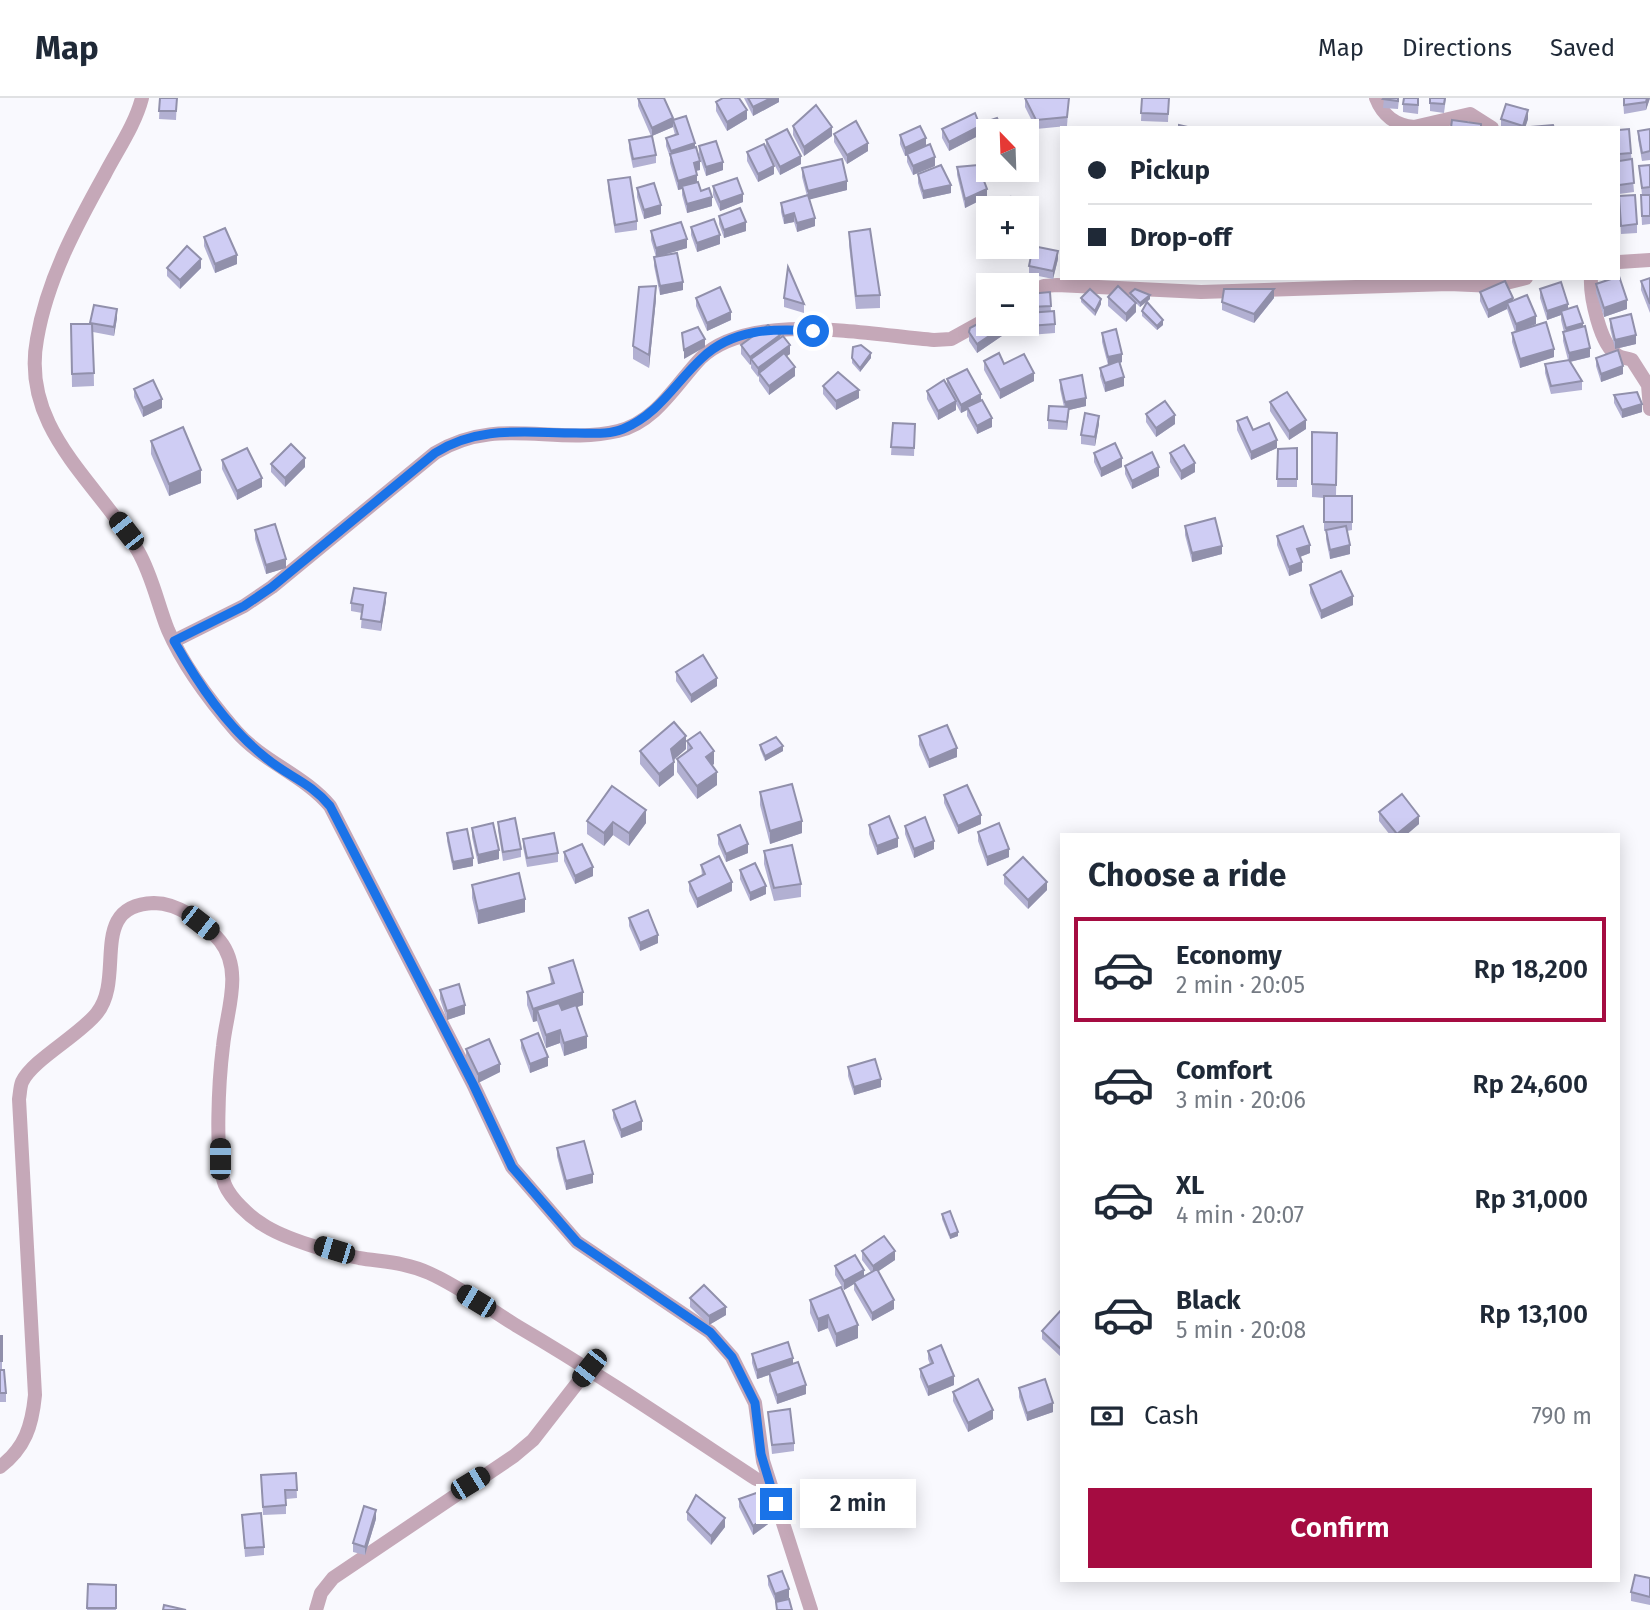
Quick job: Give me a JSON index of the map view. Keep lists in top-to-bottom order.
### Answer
{
  "north": "top left",
  "page": {
    "header": "Map",
    "nav": ["Map", "Directions", "Saved"],
    "map_buttons": ["+", "−"],
    "banner": ["Pickup", "Drop-off"],
    "heading": "Choose a ride",
    "list": [
      {
        "name": "Economy",
        "note": "2 min · 20:05",
        "value": "Rp 18,200"
      },
      {
        "name": "Comfort",
        "note": "3 min · 20:06",
        "value": "Rp 24,600"
      },
      {
        "name": "XL",
        "note": "4 min · 20:07",
        "value": "Rp 31,000"
      },
      {
        "name": "Black",
        "note": "5 min · 20:08",
        "value": "Rp 13,100"
      }
    ],
    "pay": ["Cash", "790 m"],
    "buttons": "Confirm",
    "bubble": "2 min"
  }
}
